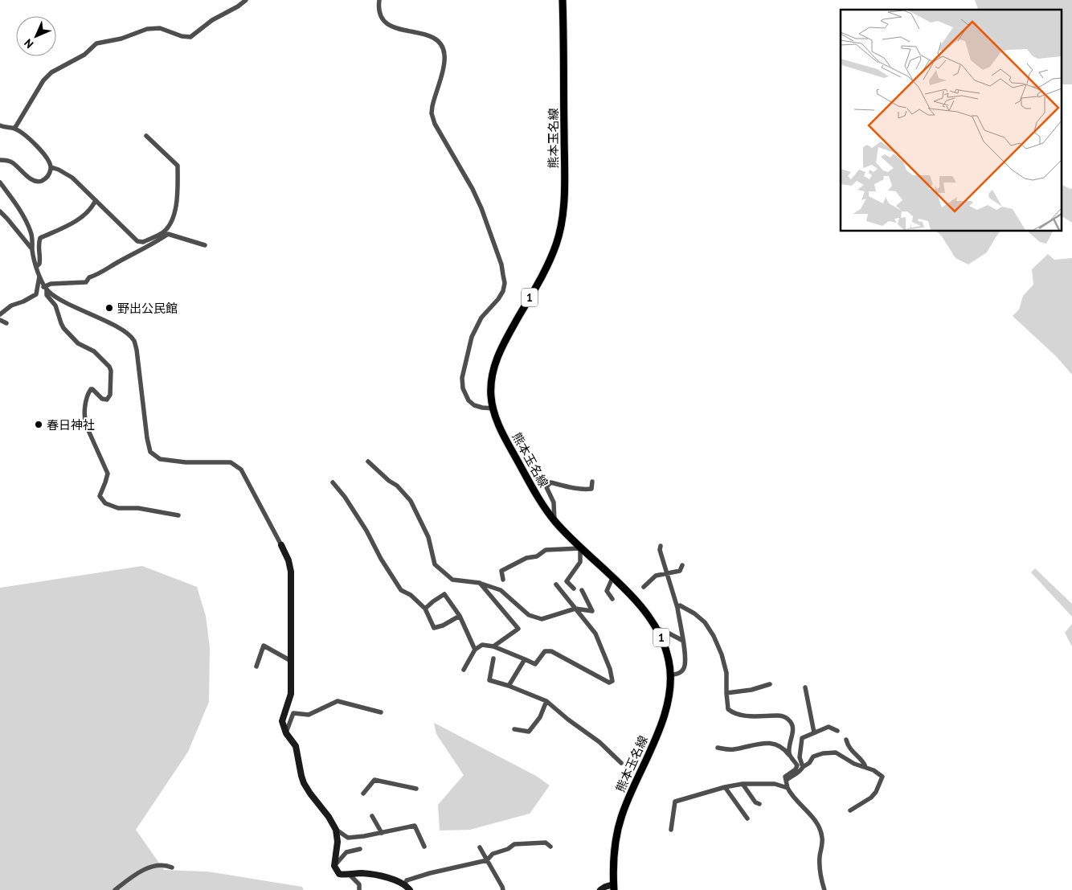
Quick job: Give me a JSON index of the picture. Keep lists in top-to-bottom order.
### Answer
{
  "streets": {
    "main road": ["熊本玉名線", "1"]
  },
  "places": ["野出公民館", "春日神社"],
  "north": "bottom left"
}
